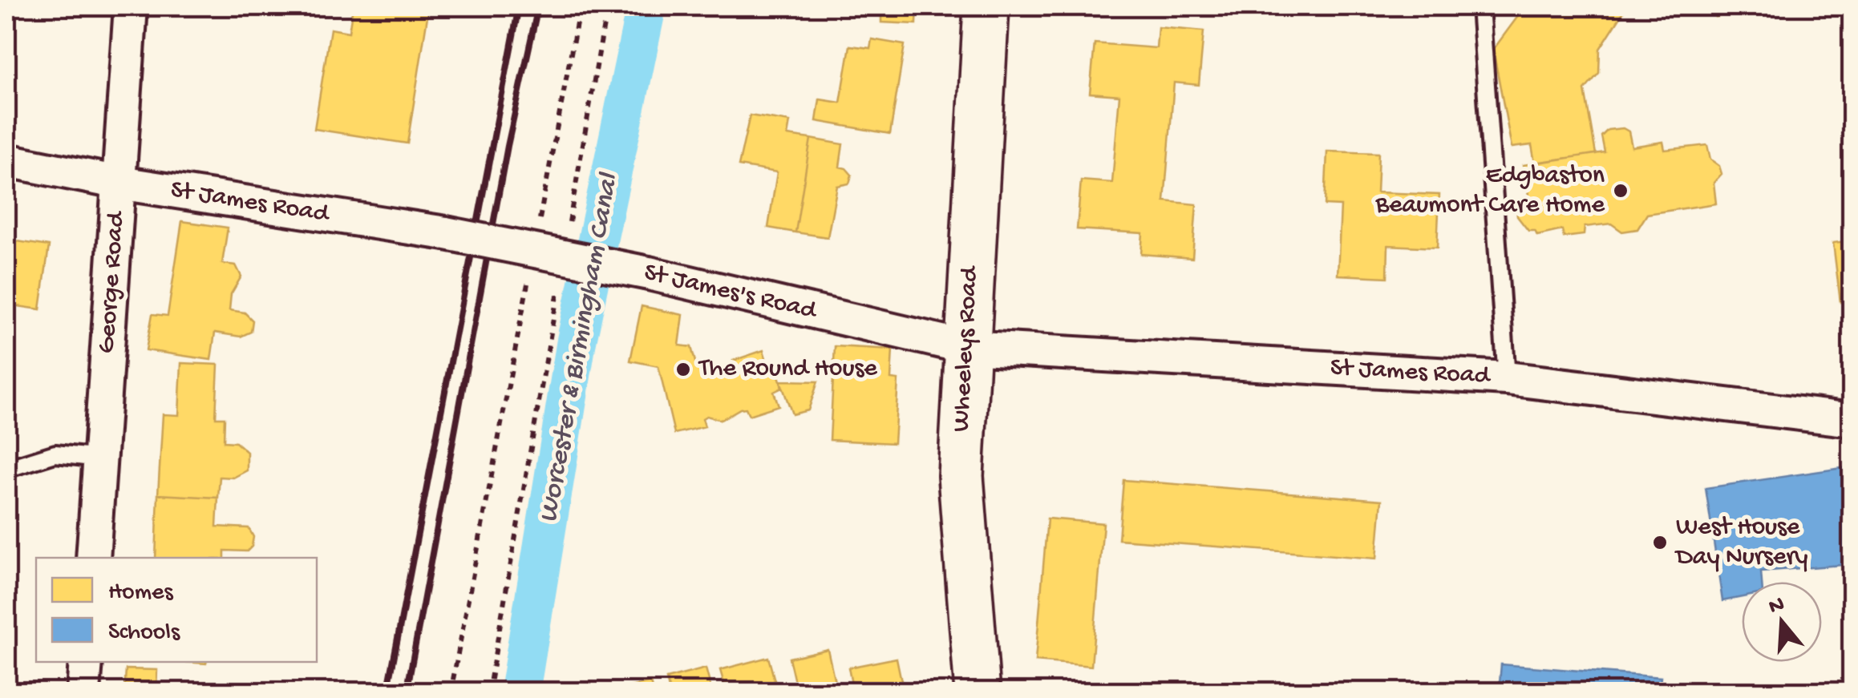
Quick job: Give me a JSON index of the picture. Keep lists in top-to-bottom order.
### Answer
{
  "streets": {
    "street": [
      "St James Road",
      "George Road",
      "St James's Road",
      "Wheeleys Road"
    ]
  },
  "crossings": [
    ["St James Road", "George Road"],
    ["St James Road", "St James's Road"],
    ["St James Road", "Wheeleys Road"],
    ["St James's Road", "Wheeleys Road"]
  ],
  "water": ["Worcester & Birmingham Canal"],
  "places": ["Edgbaston Beaumont Care Home", "The Round House", "West House Day Nursery"],
  "legend": ["Homes", "Schools"],
  "north": "top"
}
